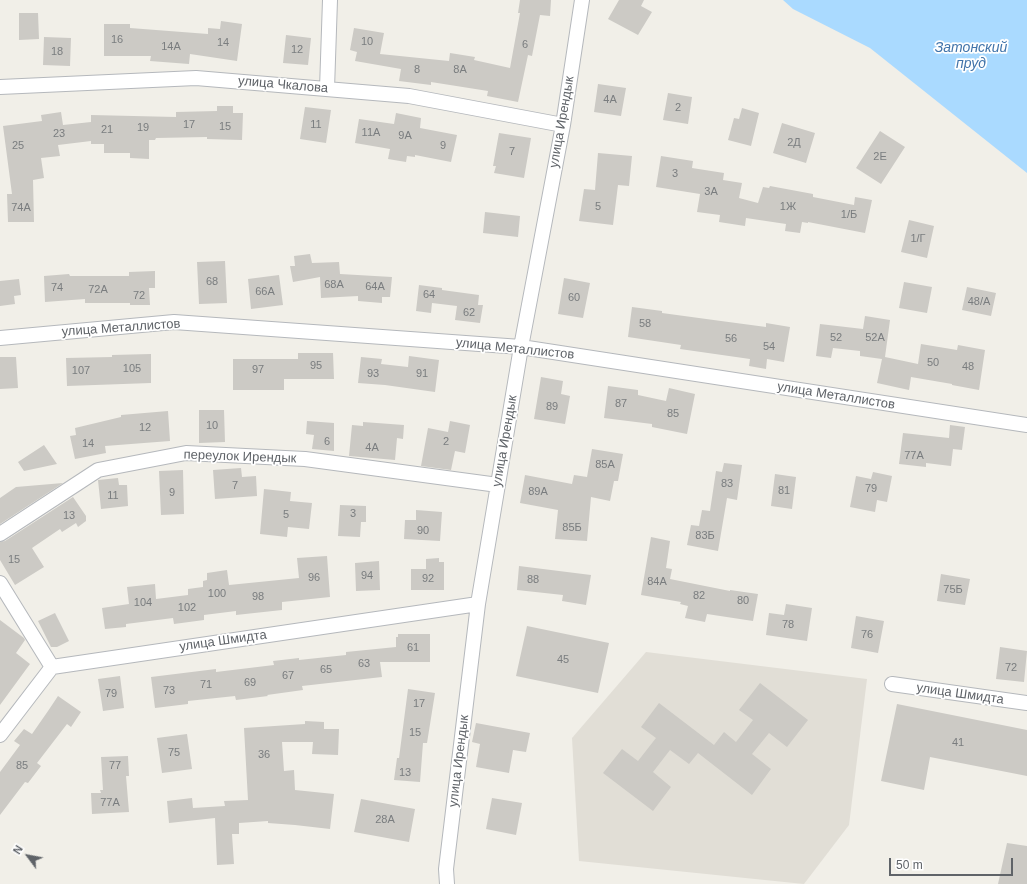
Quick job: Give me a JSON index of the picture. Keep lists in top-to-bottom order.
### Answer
{
  "streets": {
    "street": [
      "улица Чкалова",
      "улица Ирендык",
      "улица Металлистов",
      "переулок Ирендык",
      "улица Шмидта"
    ]
  },
  "crossings": [
    ["улица Чкалова", "улица Ирендык"],
    ["улица Ирендык", "улица Металлистов"],
    ["улица Ирендык", "переулок Ирендык"],
    ["улица Ирендык", "улица Шмидта"]
  ],
  "water": ["Затонский пруд"],
  "house_numbers": [
    "16",
    "10",
    "14",
    "6",
    "14А",
    "12",
    "18",
    "8",
    "8А",
    "4А",
    "2",
    "17",
    "11",
    "15",
    "19",
    "21",
    "11А",
    "23",
    "9А",
    "2Д",
    "25",
    "9",
    "7",
    "2Е",
    "3",
    "3А",
    "5",
    "1Ж",
    "74А",
    "1/Б",
    "1/Г",
    "68",
    "68А",
    "64А",
    "74",
    "72А",
    "66А",
    "64",
    "72",
    "60",
    "48/А",
    "62",
    "58",
    "52",
    "52А",
    "56",
    "54",
    "50",
    "95",
    "48",
    "105",
    "97",
    "107",
    "93",
    "91",
    "87",
    "89",
    "85",
    "10",
    "12",
    "6",
    "2",
    "14",
    "4А",
    "77А",
    "85А",
    "83",
    "7",
    "79",
    "81",
    "89А",
    "9",
    "11",
    "3",
    "5",
    "13",
    "85Б",
    "90",
    "83Б",
    "15",
    "94",
    "96",
    "92",
    "88",
    "84А",
    "75Б",
    "100",
    "82",
    "98",
    "80",
    "104",
    "102",
    "78",
    "76",
    "61",
    "45",
    "63",
    "72",
    "65",
    "67",
    "69",
    "71",
    "73",
    "79",
    "17",
    "15",
    "41",
    "75",
    "36",
    "85",
    "77",
    "13",
    "77А",
    "28А"
  ],
  "scale_bar": "50 m",
  "north": "top left"
}
